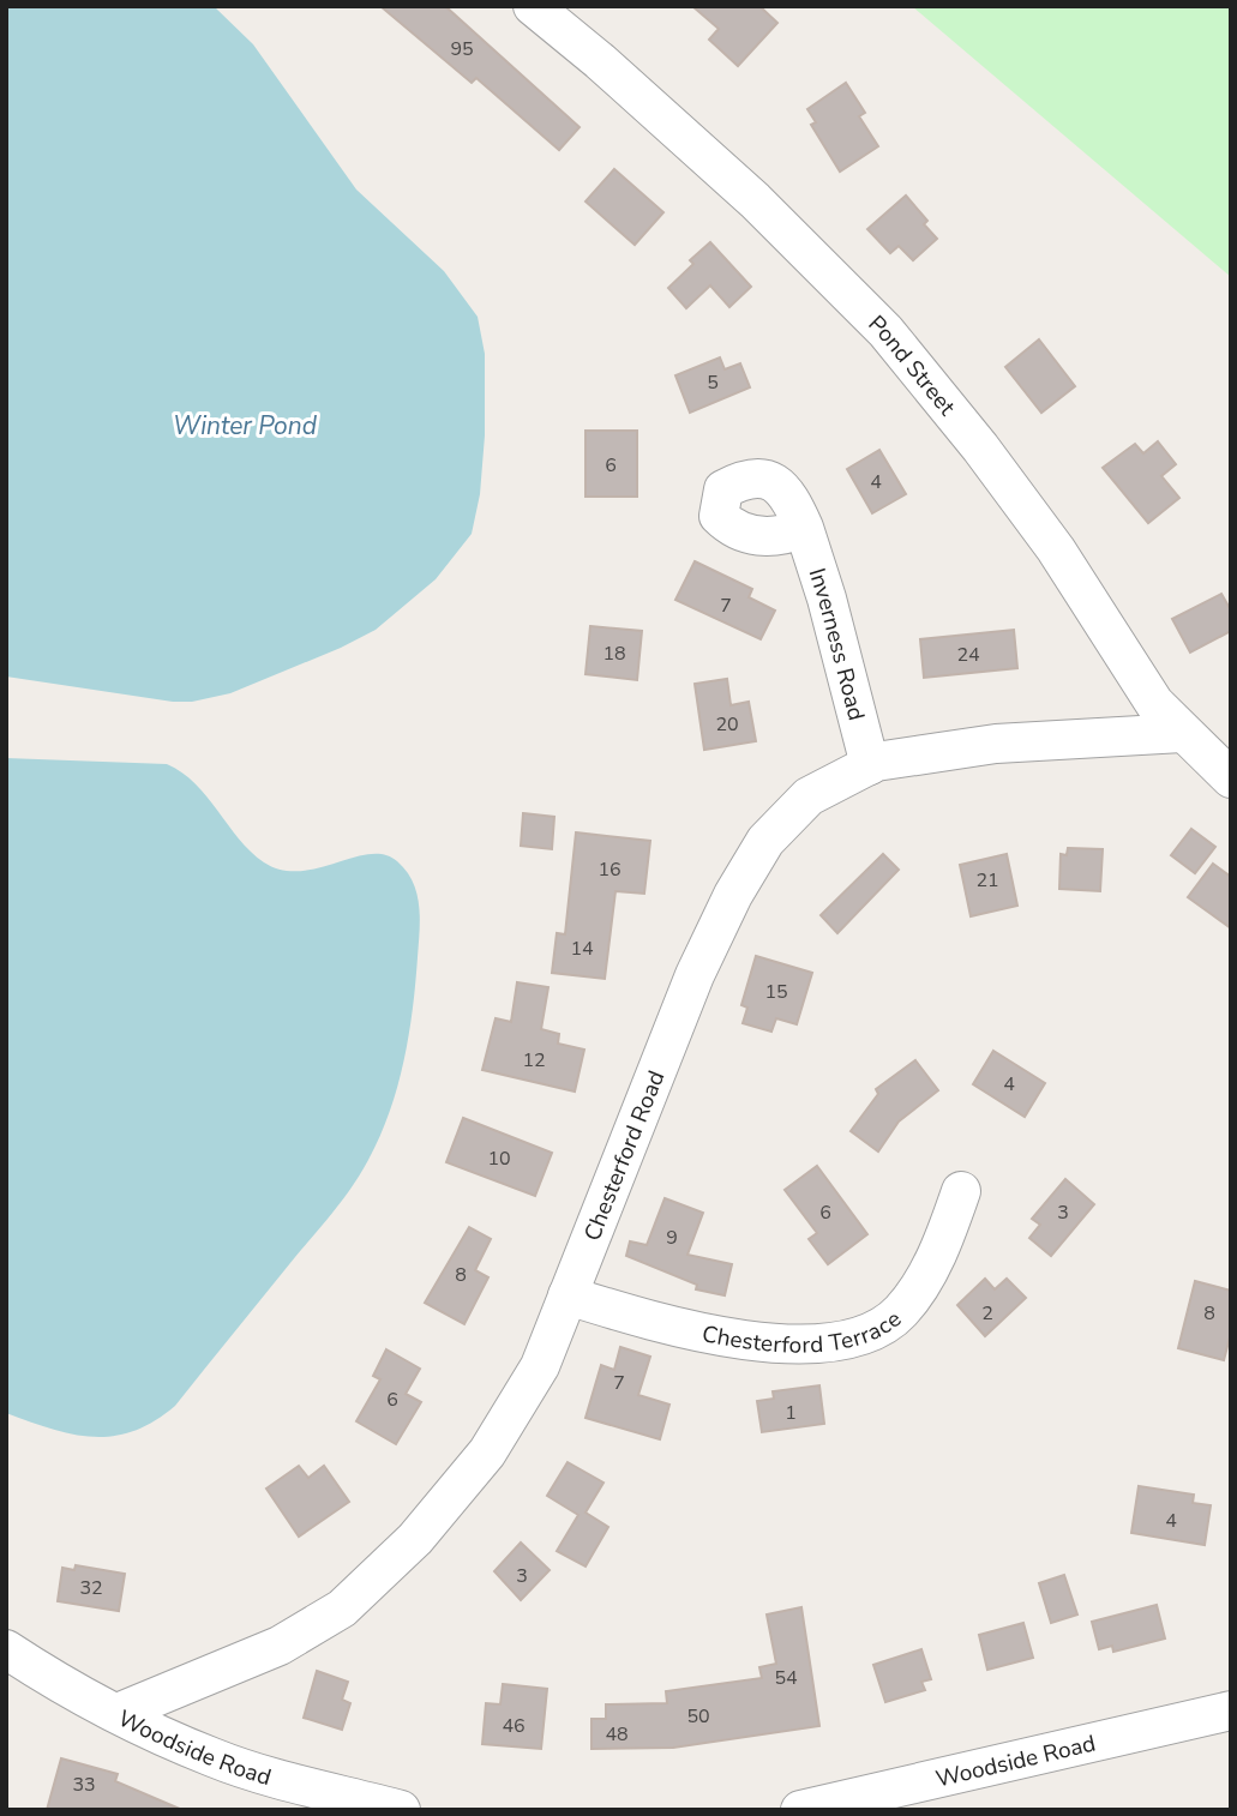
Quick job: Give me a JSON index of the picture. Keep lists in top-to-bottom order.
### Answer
{
  "streets": {
    "street": [
      "Pond Street",
      "Inverness Road",
      "Chesterford Road",
      "Chesterford Terrace",
      "Woodside Road"
    ]
  },
  "crossings": [
    ["Pond Street", "Chesterford Road"],
    ["Inverness Road", "Chesterford Road"],
    ["Chesterford Road", "Chesterford Terrace"],
    ["Chesterford Road", "Woodside Road"]
  ],
  "water": ["Winter Pond"],
  "house_numbers": [
    "95",
    "5",
    "6",
    "4",
    "7",
    "18",
    "24",
    "20",
    "16",
    "21",
    "14",
    "15",
    "12",
    "4",
    "10",
    "6",
    "3",
    "9",
    "8",
    "2",
    "8",
    "7",
    "6",
    "1",
    "4",
    "3",
    "32",
    "54",
    "50",
    "46",
    "48",
    "33"
  ]
}
